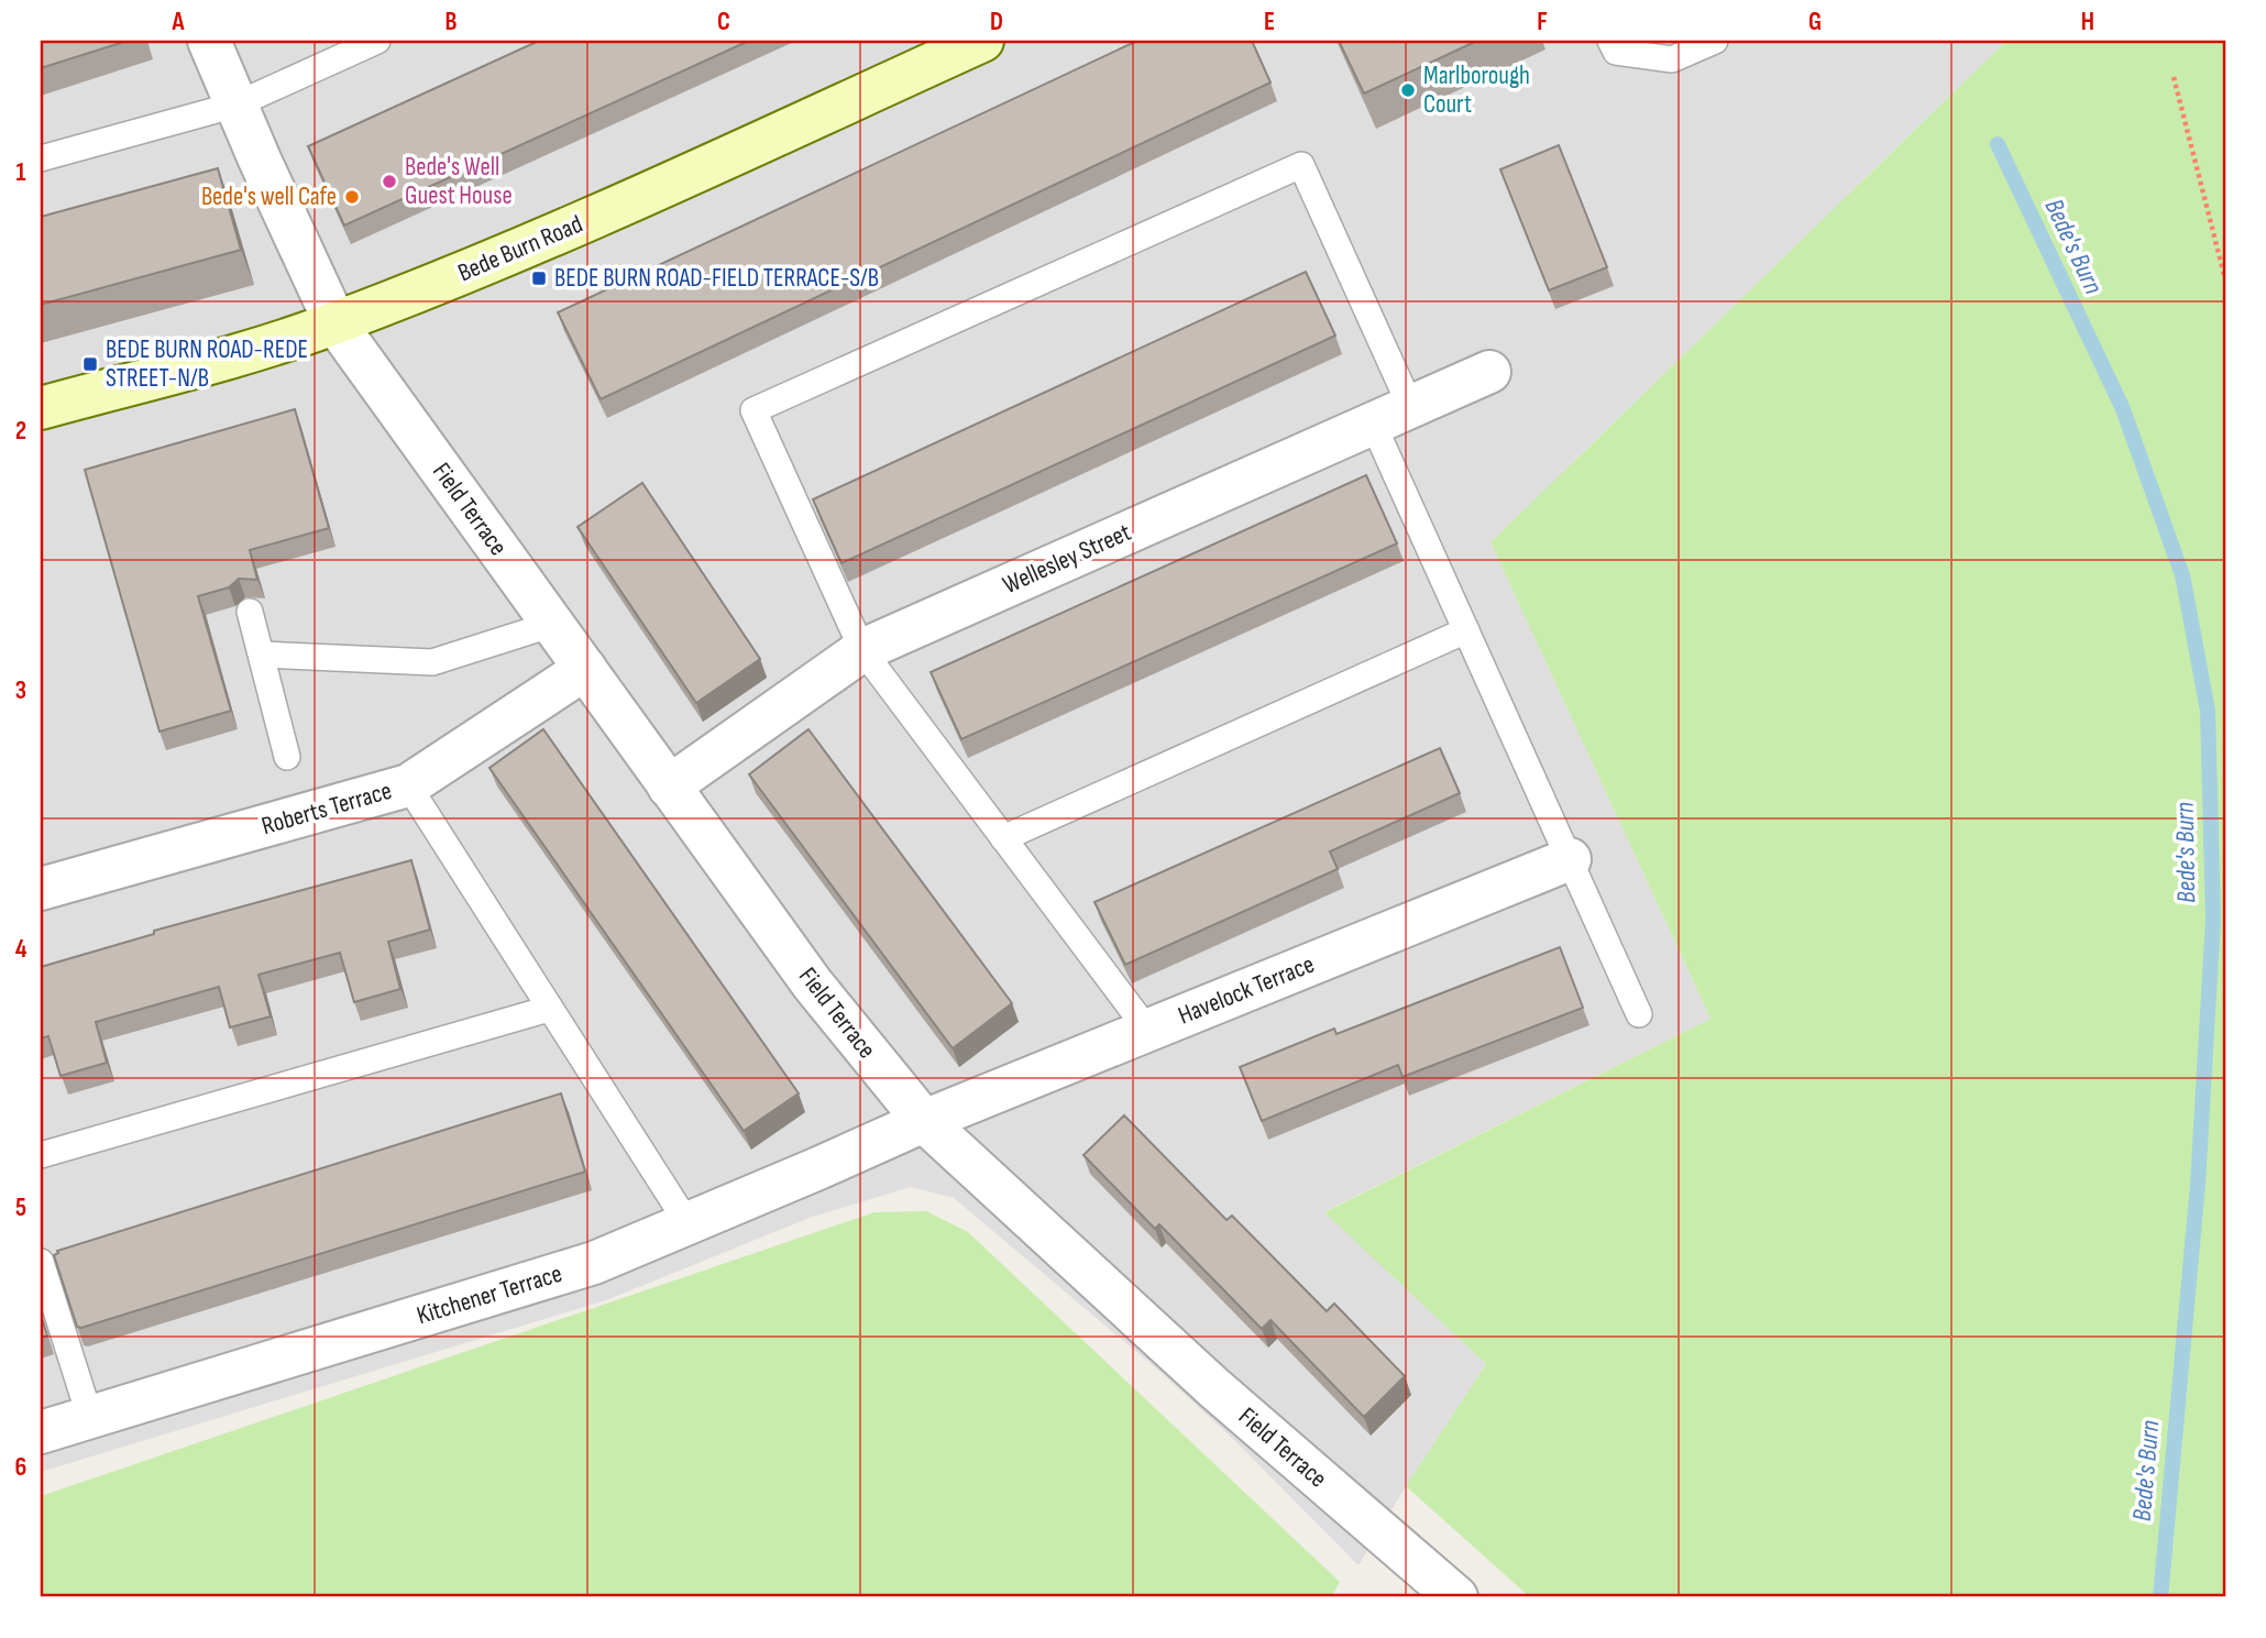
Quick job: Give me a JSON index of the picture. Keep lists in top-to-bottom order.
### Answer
{
  "streets": {
    "main road": ["Bede Burn Road"],
    "street": [
      "Field Terrace",
      "Wellesley Street",
      "Roberts Terrace",
      "Havelock Terrace",
      "Kitchener Terrace"
    ]
  },
  "crossings": [
    ["Bede Burn Road", "Field Terrace"],
    ["Field Terrace", "Wellesley Street"],
    ["Field Terrace", "Roberts Terrace"],
    ["Field Terrace", "Havelock Terrace"],
    ["Field Terrace", "Kitchener Terrace"],
    ["Havelock Terrace", "Kitchener Terrace"]
  ],
  "water": ["Bede's Burn"],
  "places": {
    "other": ["Marlborough Court", "Bede's Well Guest House", "Bede's well Cafe"],
    "transit": ["BEDE BURN ROAD-FIELD TERRACE-S/B", "BEDE BURN ROAD-REDE STREET-N/B"]
  },
  "grid": {
    "columns": [
      "A",
      "B",
      "C",
      "D",
      "E",
      "F",
      "G",
      "H"
    ],
    "rows": [
      "1",
      "2",
      "3",
      "4",
      "5",
      "6"
    ]
  }
}
